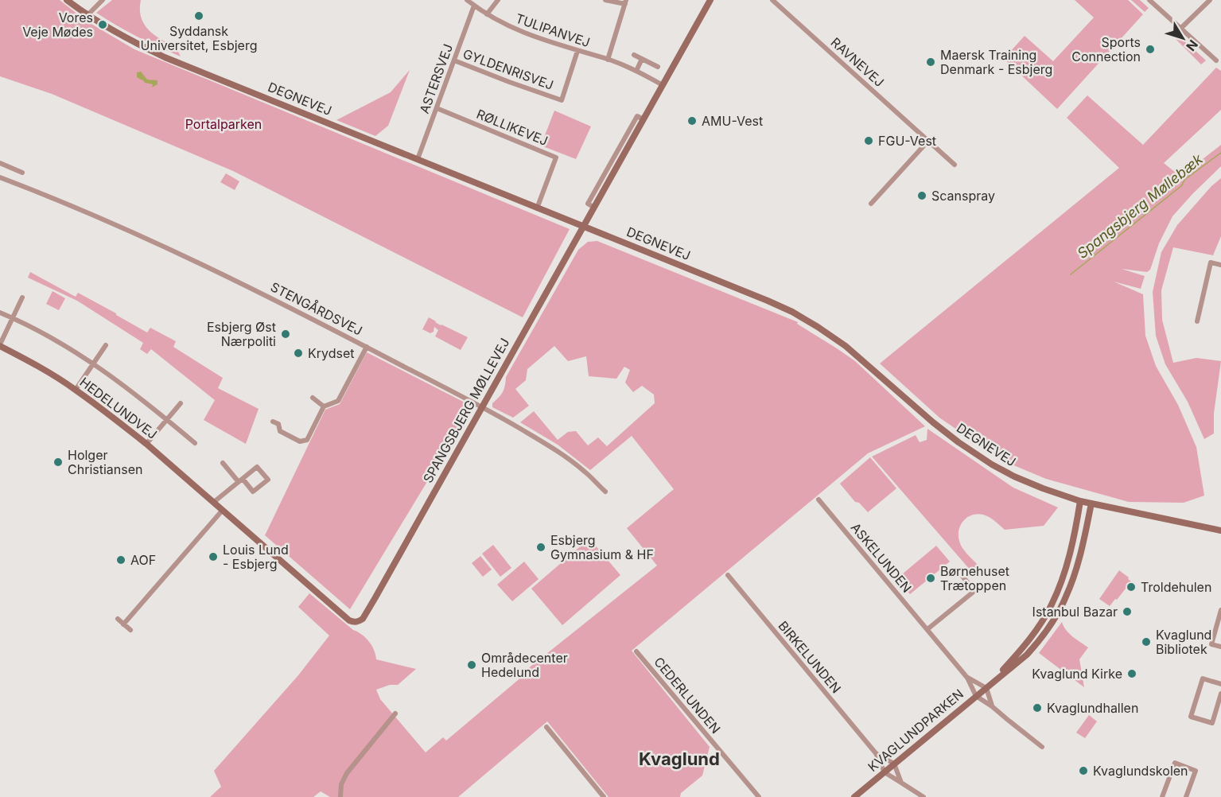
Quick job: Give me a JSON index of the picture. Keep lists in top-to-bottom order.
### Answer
{
  "streets": {
    "street": [
      "TULIPANVEJ",
      "RAVNEVEJ",
      "GYLDENRISVEJ",
      "ASTERSVEJ",
      "DEGNEVEJ",
      "RØLLIKEVEJ",
      "STENGÅRDSVEJ",
      "HEDELUNDVEJ",
      "SPANGSBJERG MØLLEVEJ",
      "ASKELUNDEN",
      "BIRKELUNDEN",
      "CEDERLUNDEN",
      "KVAGLUNDPARKEN"
    ]
  },
  "crossings": [
    ["TULIPANVEJ", "GYLDENRISVEJ"],
    ["TULIPANVEJ", "ASTERSVEJ"],
    ["TULIPANVEJ", "SPANGSBJERG MØLLEVEJ"],
    ["GYLDENRISVEJ", "ASTERSVEJ"],
    ["ASTERSVEJ", "DEGNEVEJ"],
    ["ASTERSVEJ", "RØLLIKEVEJ"],
    ["DEGNEVEJ", "RØLLIKEVEJ"],
    ["DEGNEVEJ", "SPANGSBJERG MØLLEVEJ"],
    ["DEGNEVEJ", "KVAGLUNDPARKEN"],
    ["STENGÅRDSVEJ", "SPANGSBJERG MØLLEVEJ"],
    ["HEDELUNDVEJ", "SPANGSBJERG MØLLEVEJ"],
    ["ASKELUNDEN", "KVAGLUNDPARKEN"],
    ["BIRKELUNDEN", "KVAGLUNDPARKEN"]
  ],
  "districts": ["Kvaglund"],
  "water": ["Spangsbjerg Møllebæk"],
  "parks": ["Portalparken"],
  "places": [
    "Syddansk Universitet, Esbjerg",
    "Vores Veje Mødes",
    "Sports Connection",
    "Maersk Training Denmark - Esbjerg",
    "AMU-Vest",
    "FGU-Vest",
    "Scanspray",
    "Esbjerg Øst Nærpoliti",
    "Krydset",
    "Holger Christiansen",
    "Esbjerg Gymnasium & HF",
    "Louis Lund - Esbjerg",
    "AOF",
    "Børnehuset Trætoppen",
    "Troldehulen",
    "Istanbul Bazar",
    "Kvaglund Bibliotek",
    "Områdecenter Hedelund",
    "Kvaglund Kirke",
    "Kvaglundhallen",
    "Kvaglundskolen"
  ],
  "north": "bottom right"
}
